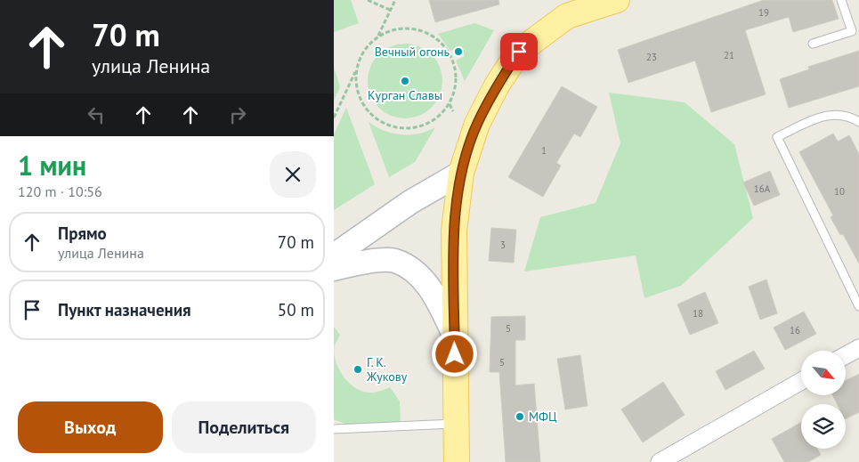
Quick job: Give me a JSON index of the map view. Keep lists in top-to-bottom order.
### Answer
{
  "places": [
    "Вечный огонь",
    "Курган Славы",
    "Г. К. Жукову",
    "МФЦ"
  ],
  "house_numbers": [
    "19",
    "21",
    "23",
    "1",
    "16А",
    "10",
    "3",
    "18",
    "5",
    "16",
    "5"
  ],
  "north": "bottom right",
  "page": {
    "turn": ["70 m", "улица Ленина"],
    "heading": ["1 мин", "120 m · 10:56"],
    "list": [
      {
        "name": "Прямо",
        "note": "улица Ленина",
        "value": "70 m"
      },
      {
        "name": "Пункт назначения",
        "value": "50 m"
      }
    ],
    "buttons": ["Выход", "Поделиться"]
  }
}
